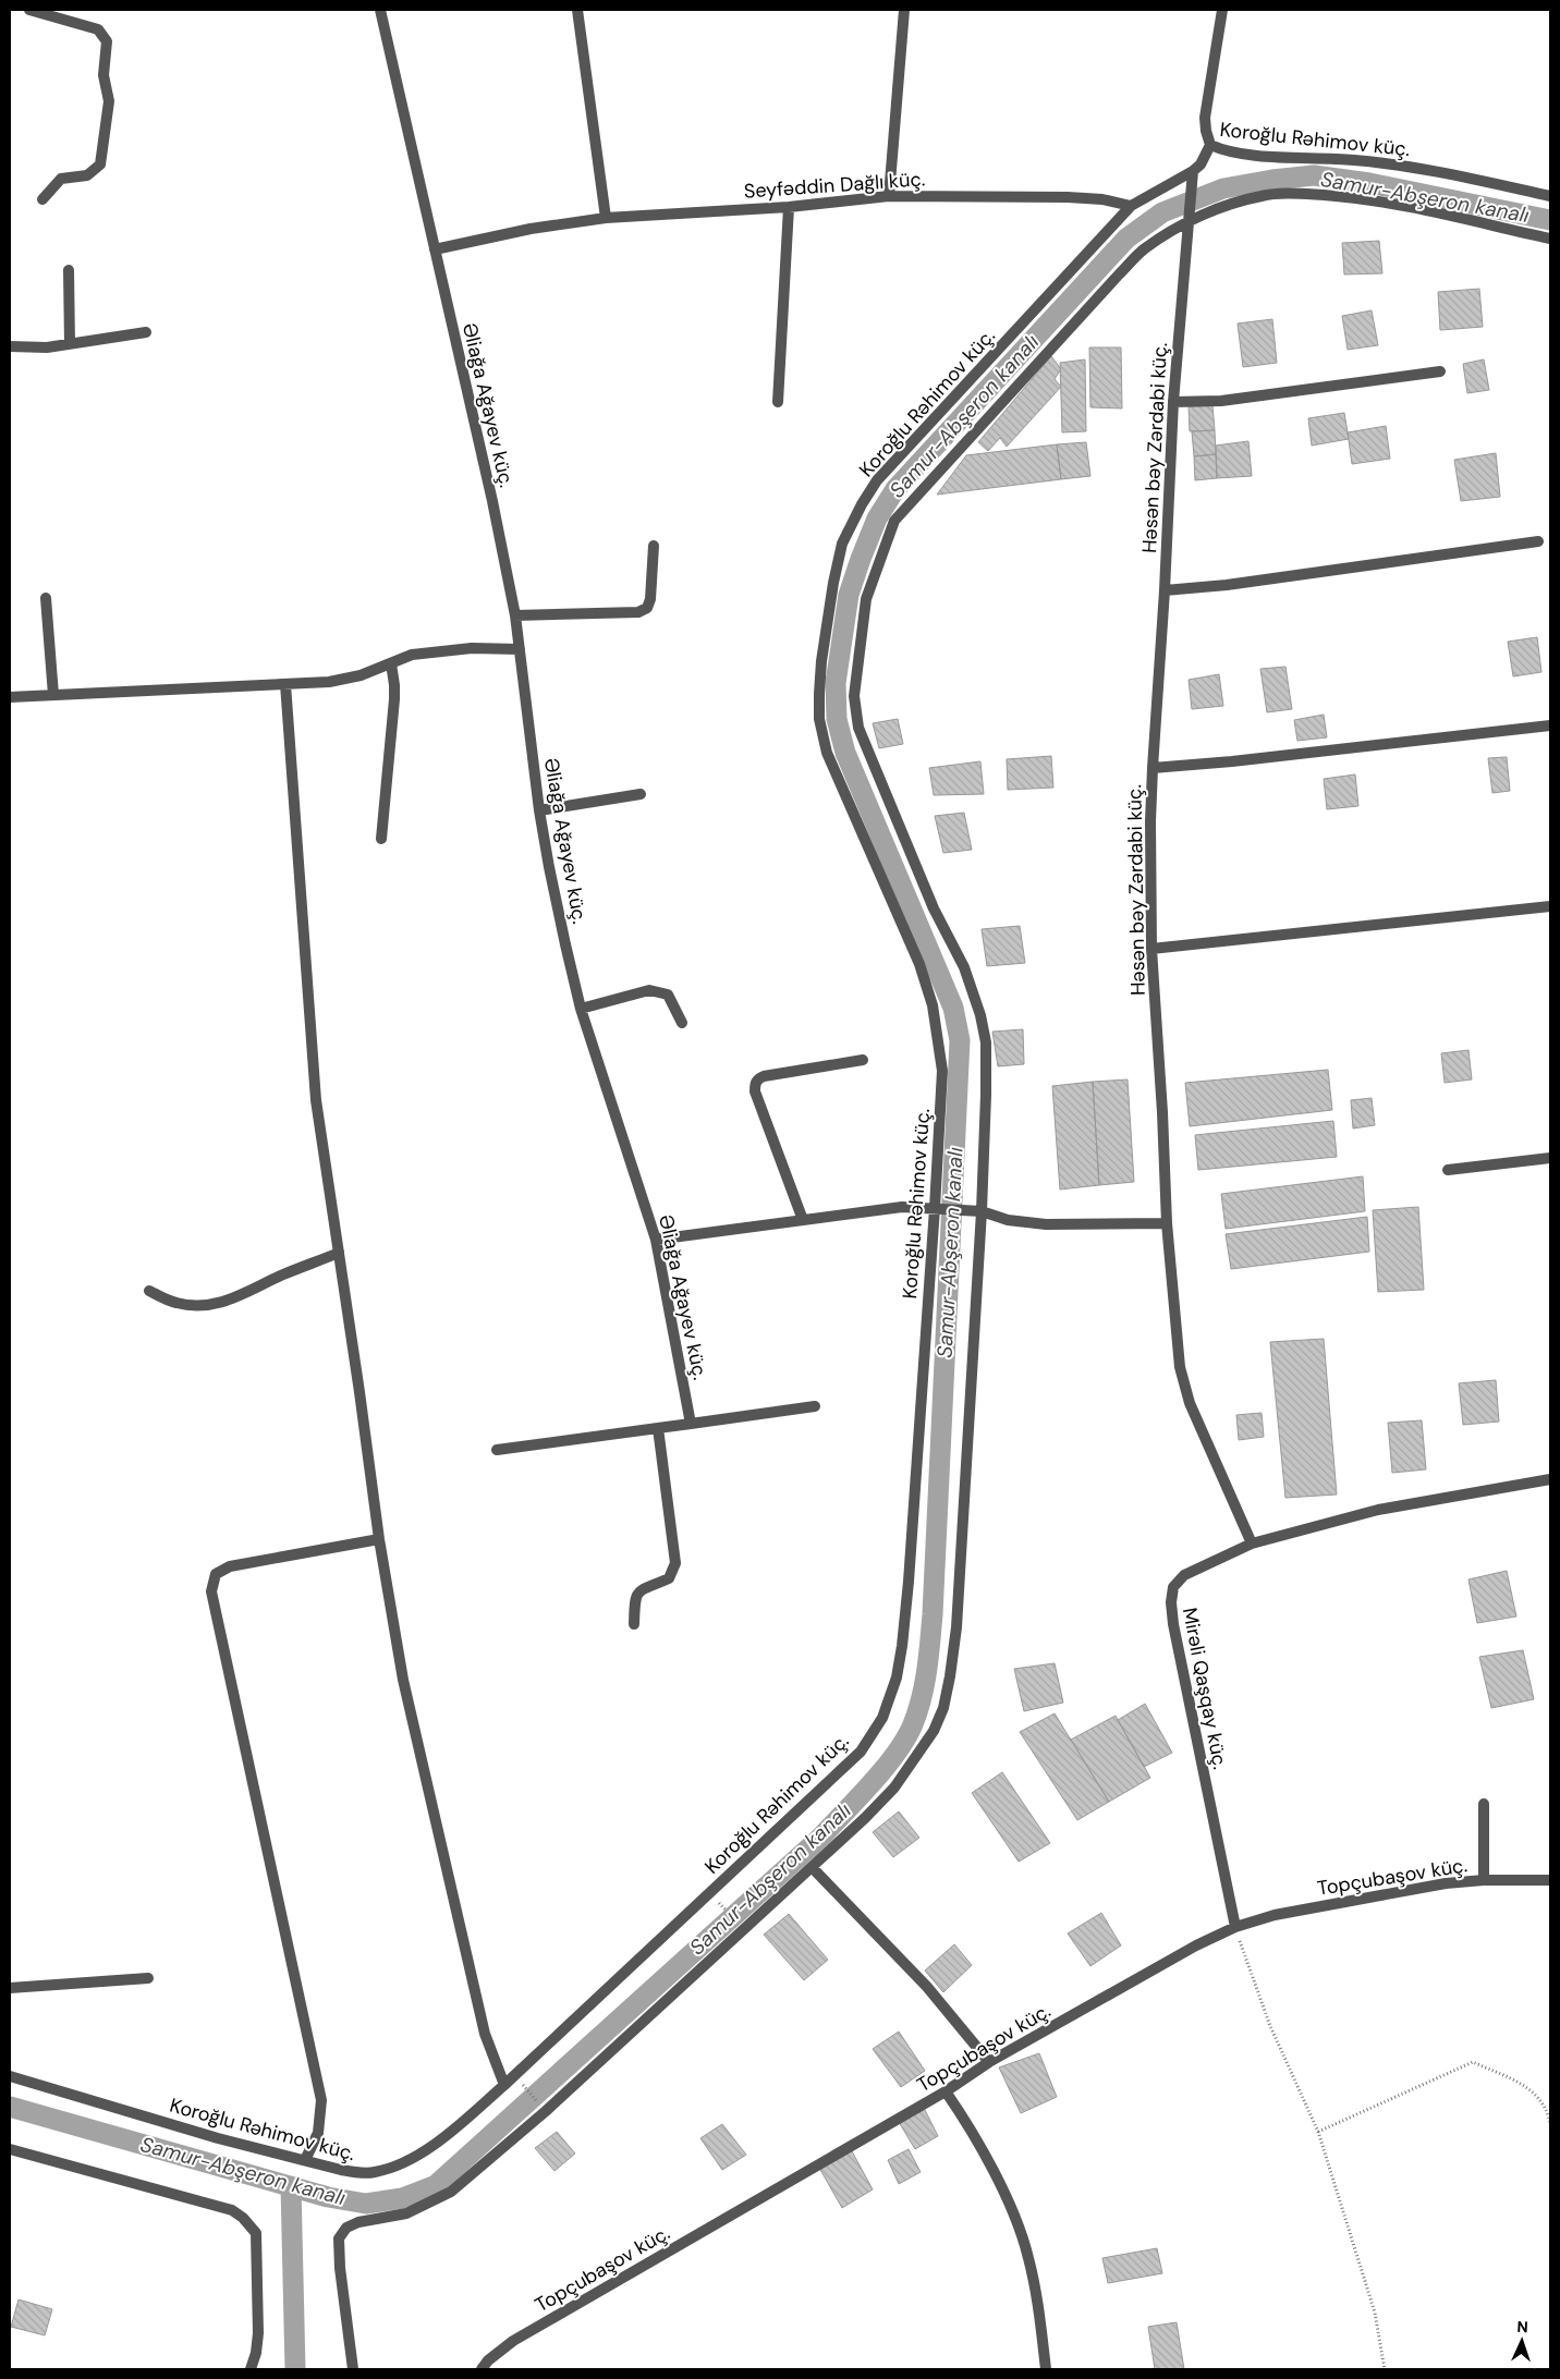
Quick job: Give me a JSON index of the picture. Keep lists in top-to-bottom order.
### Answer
{
  "streets": {
    "street": [
      "Koroğlu Rəhimov küç.",
      "Seyfəddin Dağlı küç.",
      "Əliağa Ağayev küç.",
      "Həsən bəy Zərdabi küç.",
      "Mirəli Qaşqay küç.",
      "Topçubaşov küç."
    ]
  },
  "crossings": [
    ["Koroğlu Rəhimov küç.", "Seyfəddin Dağlı küç."],
    ["Koroğlu Rəhimov küç.", "Həsən bəy Zərdabi küç."],
    ["Seyfəddin Dağlı küç.", "Əliağa Ağayev küç."],
    ["Həsən bəy Zərdabi küç.", "Mirəli Qaşqay küç."],
    ["Mirəli Qaşqay küç.", "Topçubaşov küç."]
  ],
  "water": ["Samur-Abşeron kanalı"],
  "north": "top"
}
